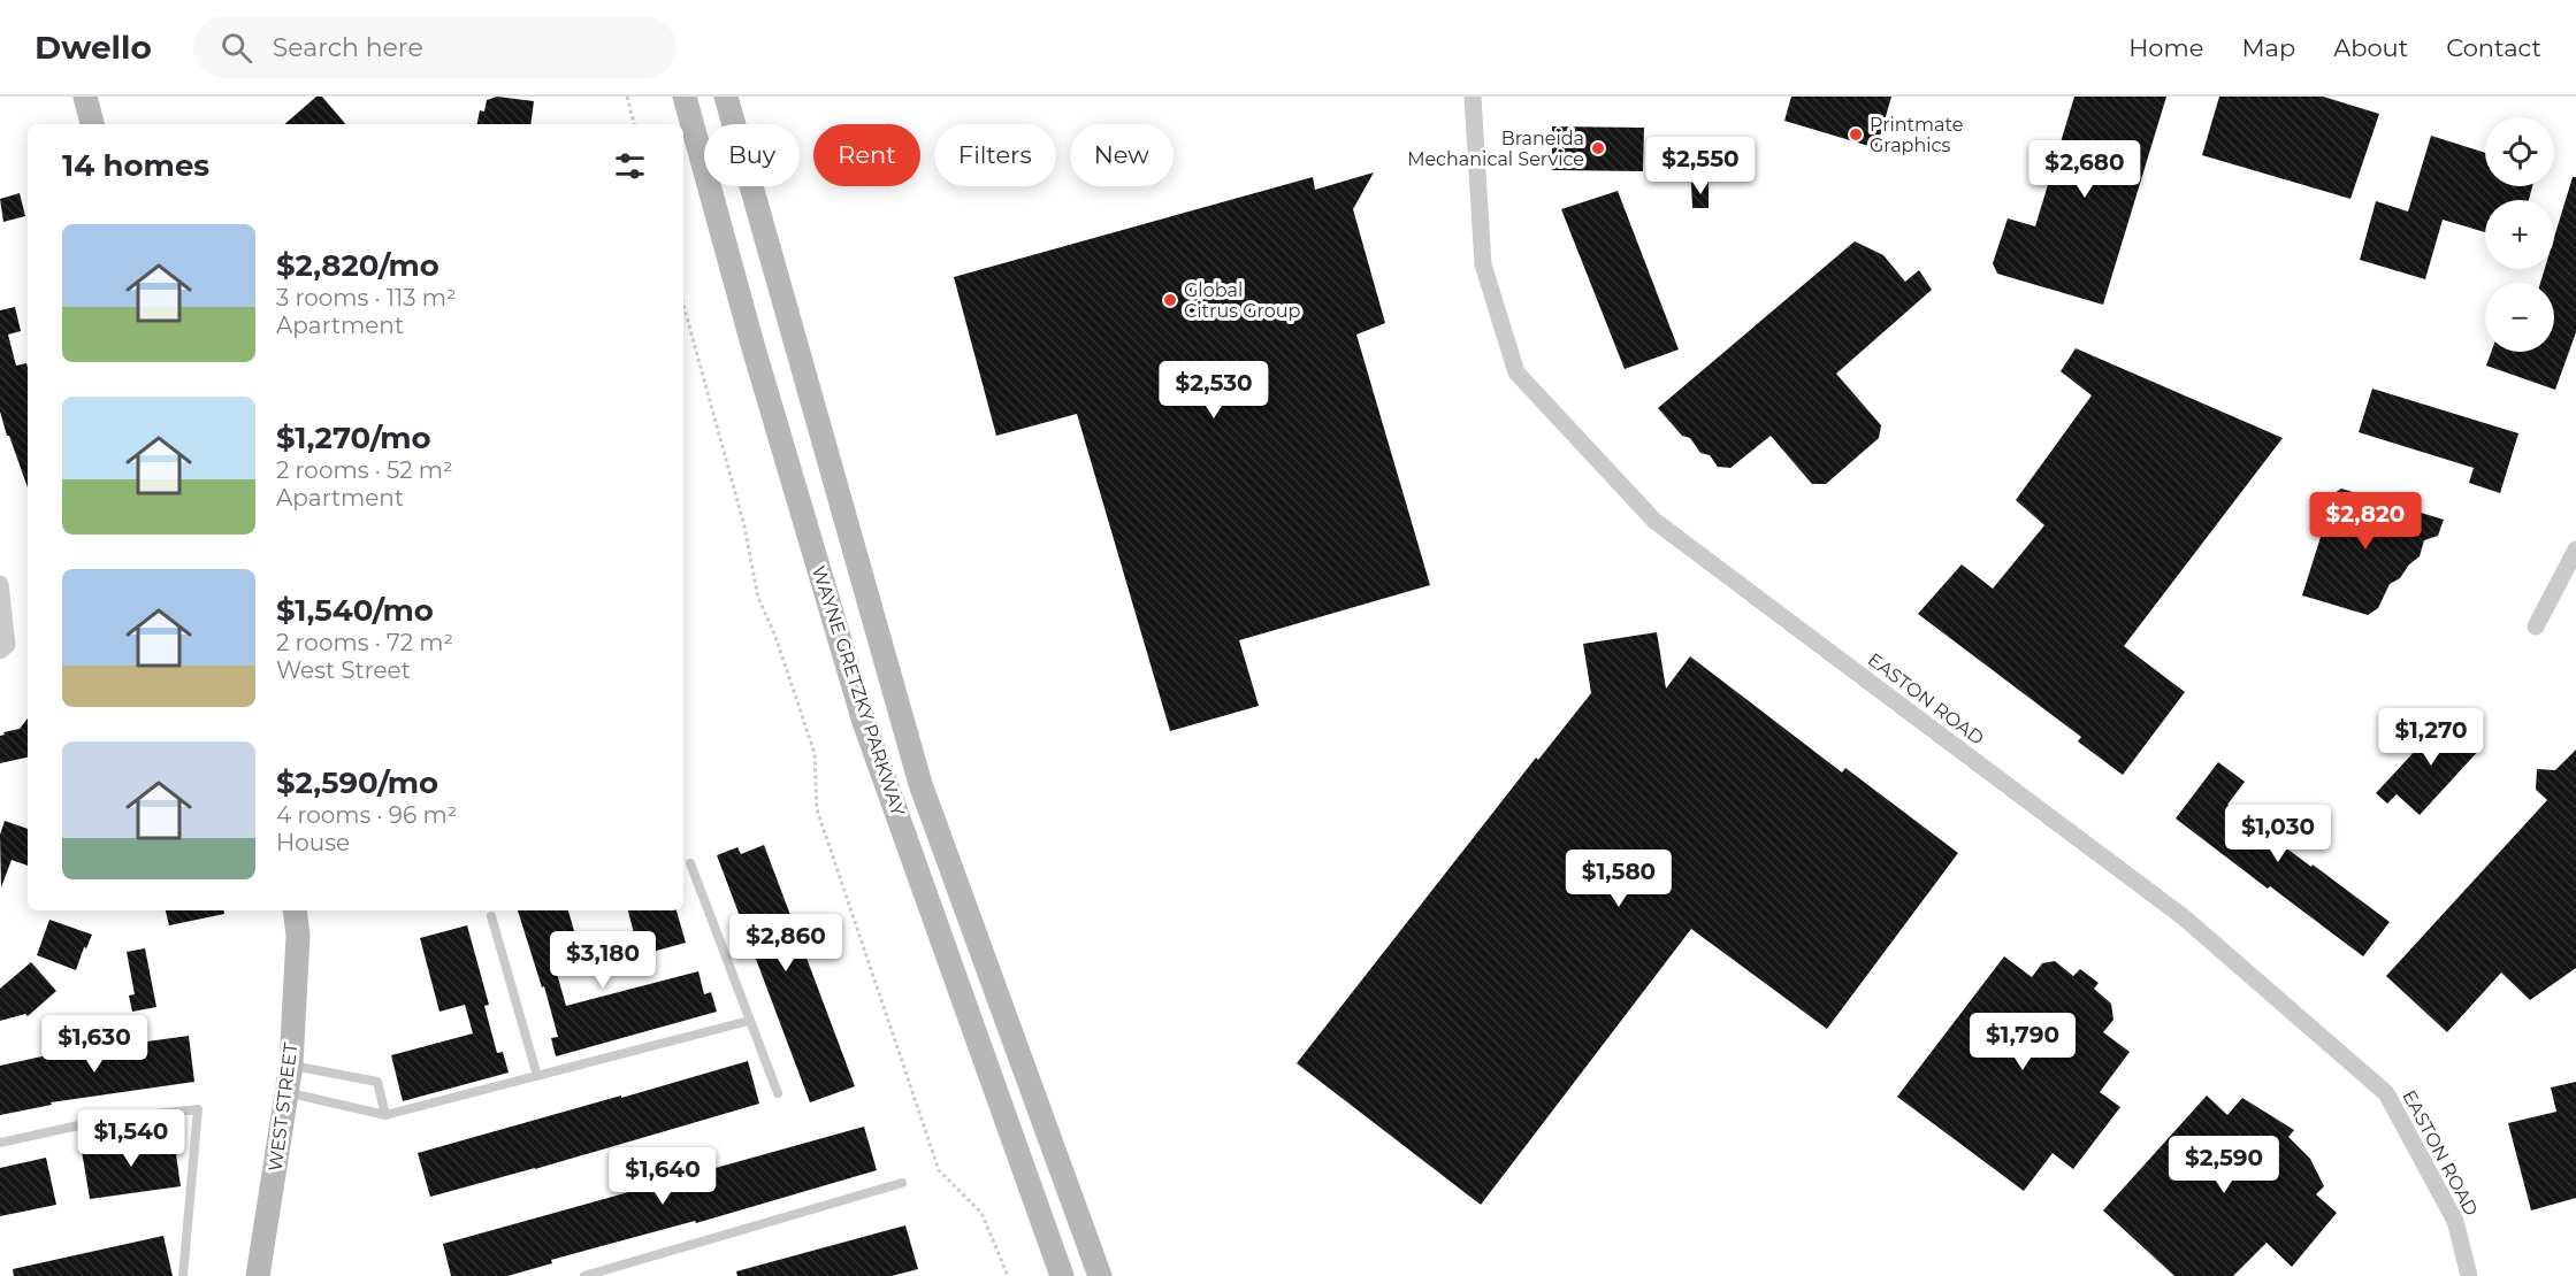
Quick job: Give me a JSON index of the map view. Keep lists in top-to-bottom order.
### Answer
{
  "streets": {
    "main road": ["WAYNE GRETZKY PARKWAY", "WEST STREET"],
    "street": ["EASTON ROAD"]
  },
  "places": ["Printmate Graphics", "Braneida Mechanical Service", "Global Citrus Group"],
  "page": {
    "header": "Dwello",
    "search": "Search here",
    "nav": [
      "Home",
      "Map",
      "About",
      "Contact"
    ],
    "map_buttons": ["+", "−"],
    "chip": [
      "Buy",
      "Rent",
      "Filters",
      "New"
    ],
    "heading": "14 homes",
    "price": [
      "$2,550",
      "$2,680",
      "$2,530",
      "$2,820",
      "$1,270",
      "$1,030",
      "$1,580",
      "$2,860",
      "$3,180",
      "$1,790",
      "$1,630",
      "$1,540",
      "$2,590",
      "$1,640"
    ],
    "list": [
      {
        "name": "$2,820/mo",
        "note": "3 rooms · 113 m² · Apartment"
      },
      {
        "name": "$1,270/mo",
        "note": "2 rooms · 52 m² · Apartment"
      },
      {
        "name": "$1,540/mo",
        "note": "2 rooms · 72 m² · West Street"
      },
      {
        "name": "$2,590/mo",
        "note": "4 rooms · 96 m² · House"
      }
    ]
  }
}
